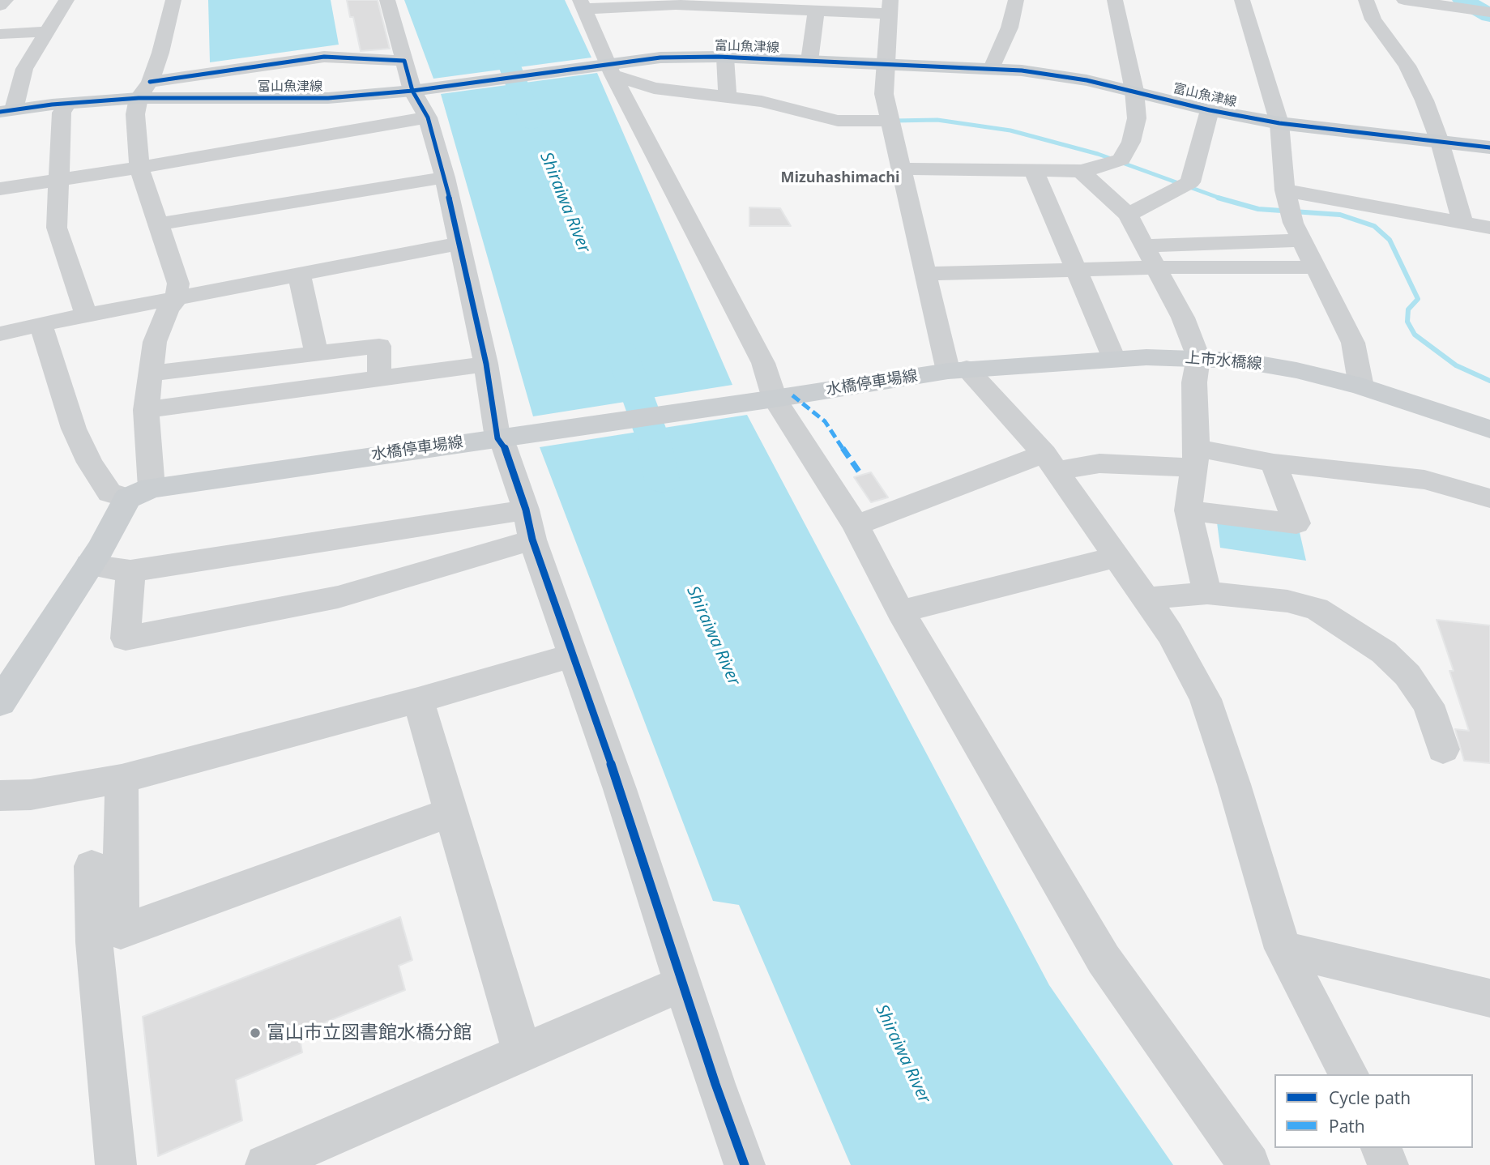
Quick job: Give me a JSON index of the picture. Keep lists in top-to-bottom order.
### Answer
{
  "streets": {
    "main road": ["富山魚津線", "上市水橋線", "水橋停車場線"]
  },
  "crossings": [
    ["上市水橋線", "水橋停車場線"]
  ],
  "districts": ["Mizuhashimachi"],
  "water": ["Shiraiwa River"],
  "places": ["富山市立図書館水橋分館"],
  "legend": ["Cycle path", "Path"]
}
